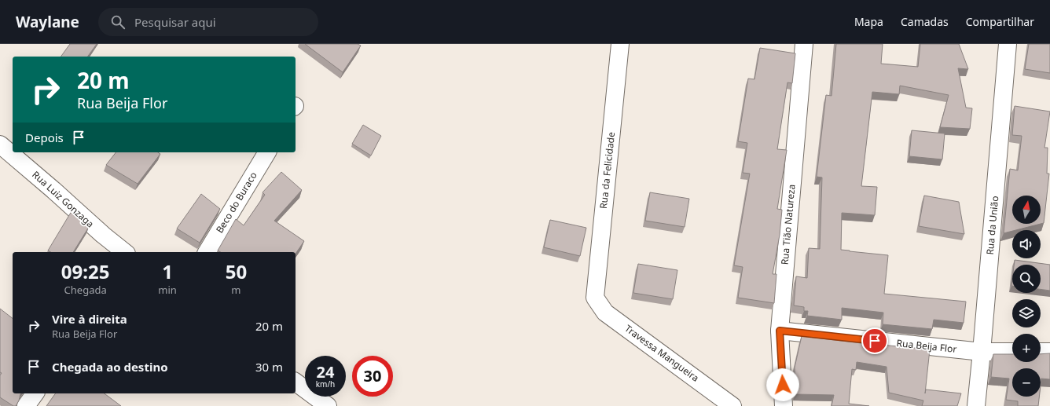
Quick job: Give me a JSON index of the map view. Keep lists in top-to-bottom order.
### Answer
{
  "streets": {
    "street": [
      "Rua da Felicidade",
      "Rua Luiz Gonzaga",
      "Beco do Buraco",
      "Rua Tião Natureza",
      "Rua da União",
      "Rua Beija Flor",
      "Travessa Mangueira"
    ]
  },
  "crossings": [
    ["Rua da Felicidade", "Travessa Mangueira"],
    ["Rua Tião Natureza", "Rua Beija Flor"],
    ["Rua da União", "Rua Beija Flor"]
  ],
  "north": "top",
  "page": {
    "header": "Waylane",
    "search": "Pesquisar aqui",
    "nav": ["Mapa", "Camadas", "Compartilhar"],
    "turn": ["20 m", "Rua Beija Flor"],
    "then": "Depois",
    "map_buttons": ["+", "−"],
    "eta": [
      "09:25",
      "Chegada",
      "1",
      "min",
      "50",
      "m"
    ],
    "list": [
      {
        "name": "Vire à direita",
        "note": "Rua Beija Flor",
        "value": "20 m"
      },
      {
        "name": "Chegada ao destino",
        "value": "30 m"
      }
    ],
    "speed": "24 km/h",
    "limit": "30"
  }
}
